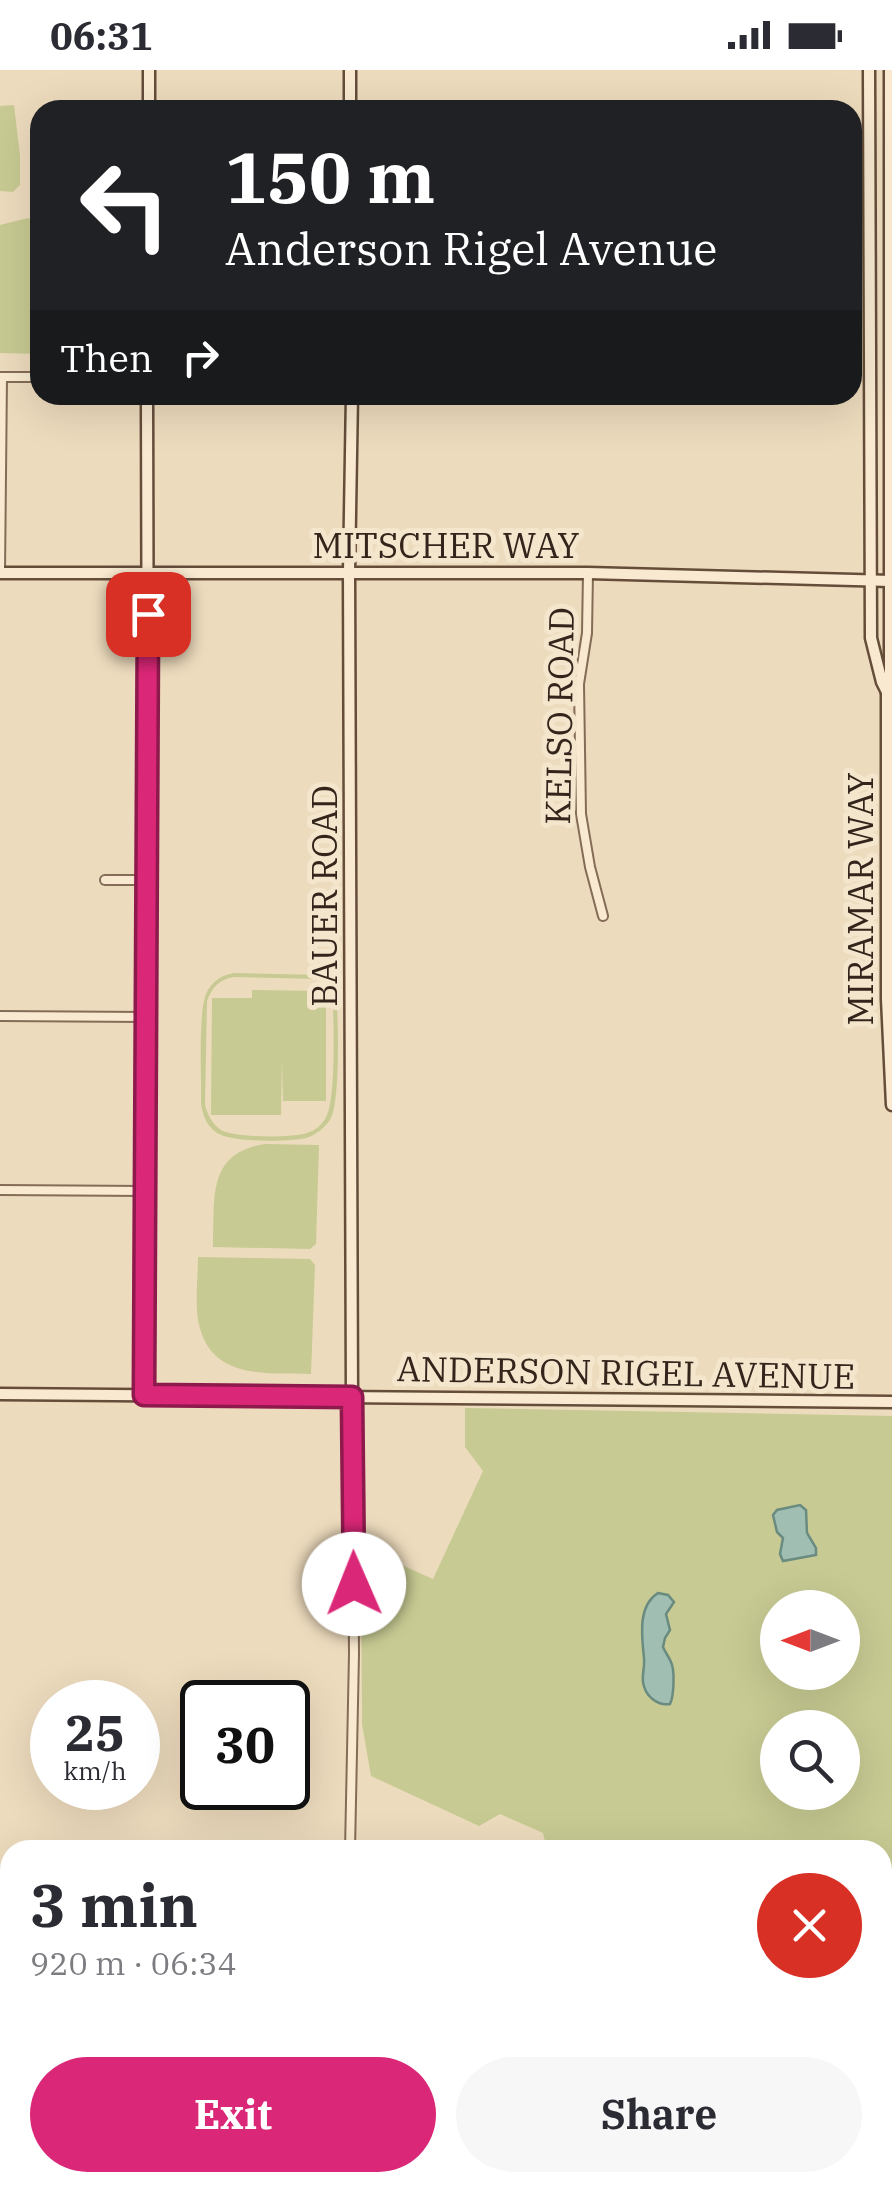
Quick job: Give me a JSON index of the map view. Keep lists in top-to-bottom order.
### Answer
{
  "streets": {
    "street": [
      "MITSCHER WAY",
      "KELSO ROAD",
      "BAUER ROAD",
      "MIRAMAR WAY",
      "ANDERSON RIGEL AVENUE"
    ]
  },
  "crossings": [
    ["MITSCHER WAY", "KELSO ROAD"],
    ["MITSCHER WAY", "BAUER ROAD"],
    ["MITSCHER WAY", "MIRAMAR WAY"],
    ["BAUER ROAD", "ANDERSON RIGEL AVENUE"]
  ],
  "north": "left",
  "page": {
    "status": "06:31",
    "turn": ["150 m", "Anderson Rigel Avenue"],
    "then": "Then",
    "speed": "25 km/h",
    "limit": "30",
    "heading": ["3 min", "920 m · 06:34"],
    "buttons": ["Exit", "Share"]
  }
}
